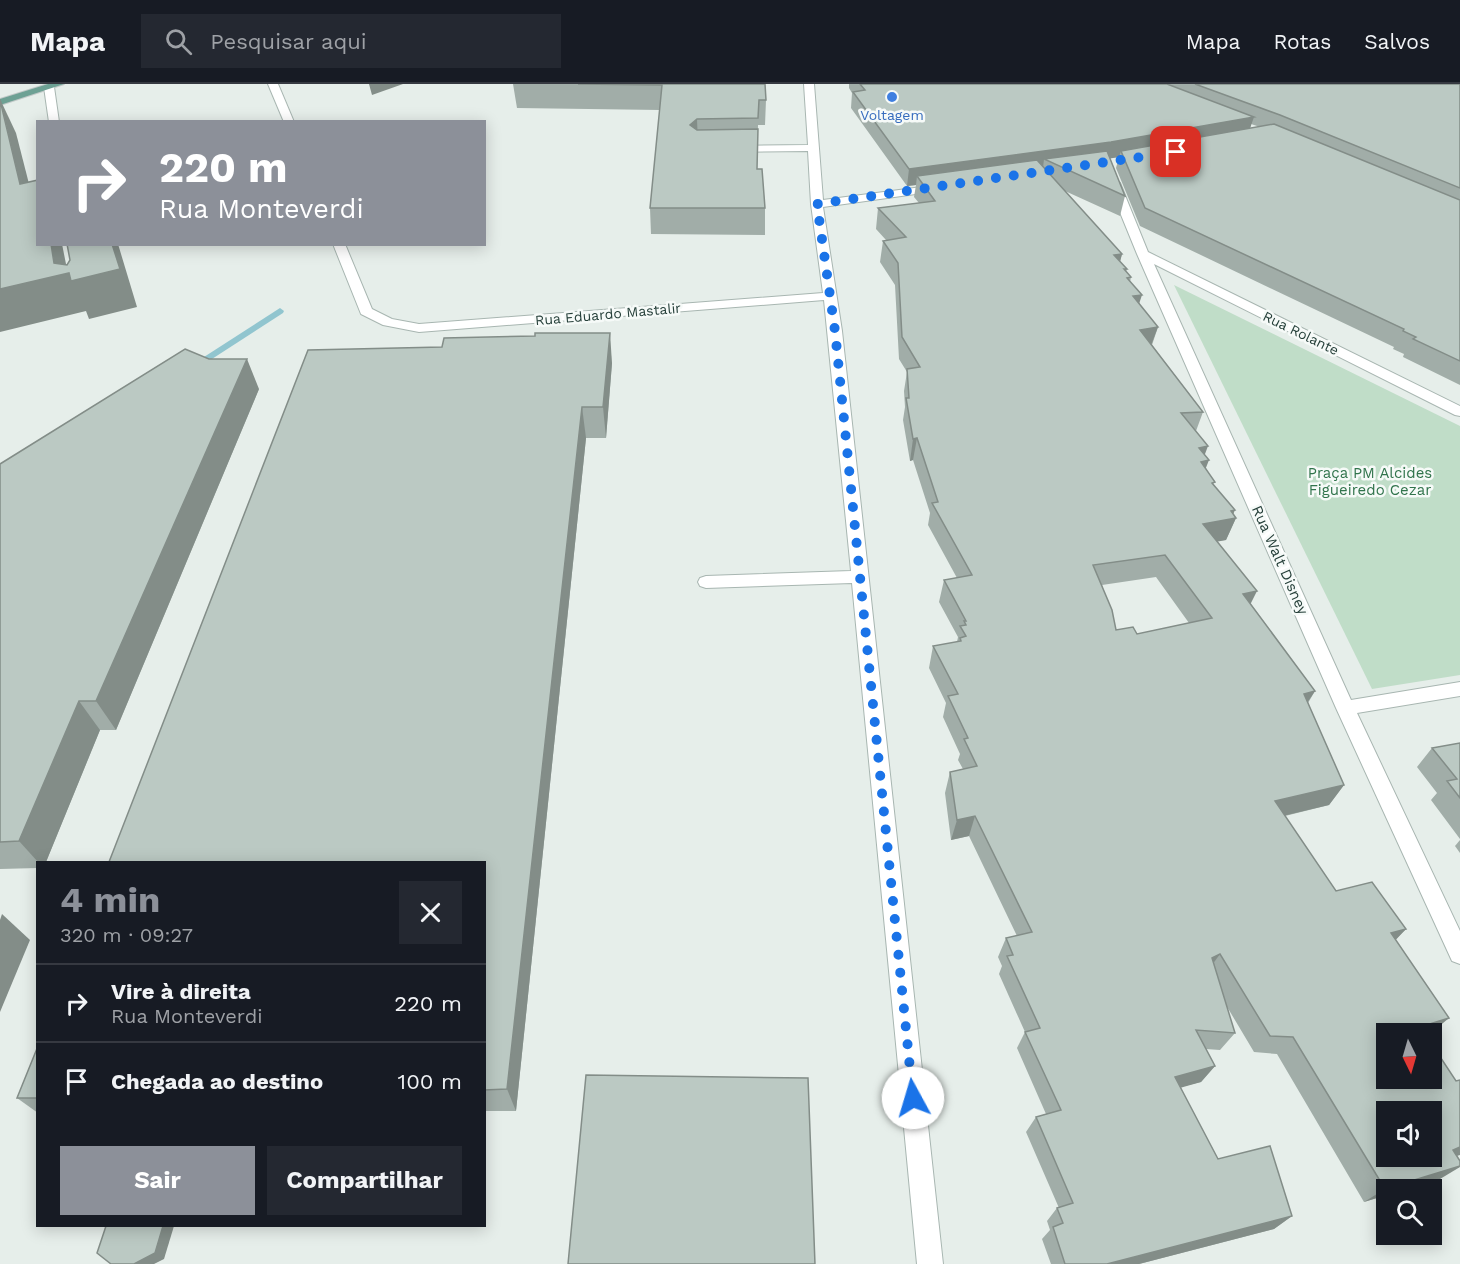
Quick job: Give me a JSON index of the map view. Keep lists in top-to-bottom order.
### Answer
{
  "streets": {
    "street": ["Rua Eduardo Mastalir", "Rua Rolante", "Rua Walt Disney"]
  },
  "crossings": [
    ["Rua Rolante", "Rua Walt Disney"]
  ],
  "parks": ["Praça PM Alcides Figueiredo Cezar"],
  "places": ["Voltagem"],
  "north": "bottom",
  "page": {
    "header": "Mapa",
    "search": "Pesquisar aqui",
    "nav": ["Mapa", "Rotas", "Salvos"],
    "turn": ["220 m", "Rua Monteverdi"],
    "heading": ["4 min", "320 m · 09:27"],
    "list": [
      {
        "name": "Vire à direita",
        "note": "Rua Monteverdi",
        "value": "220 m"
      },
      {
        "name": "Chegada ao destino",
        "value": "100 m"
      }
    ],
    "buttons": ["Sair", "Compartilhar"]
  }
}
